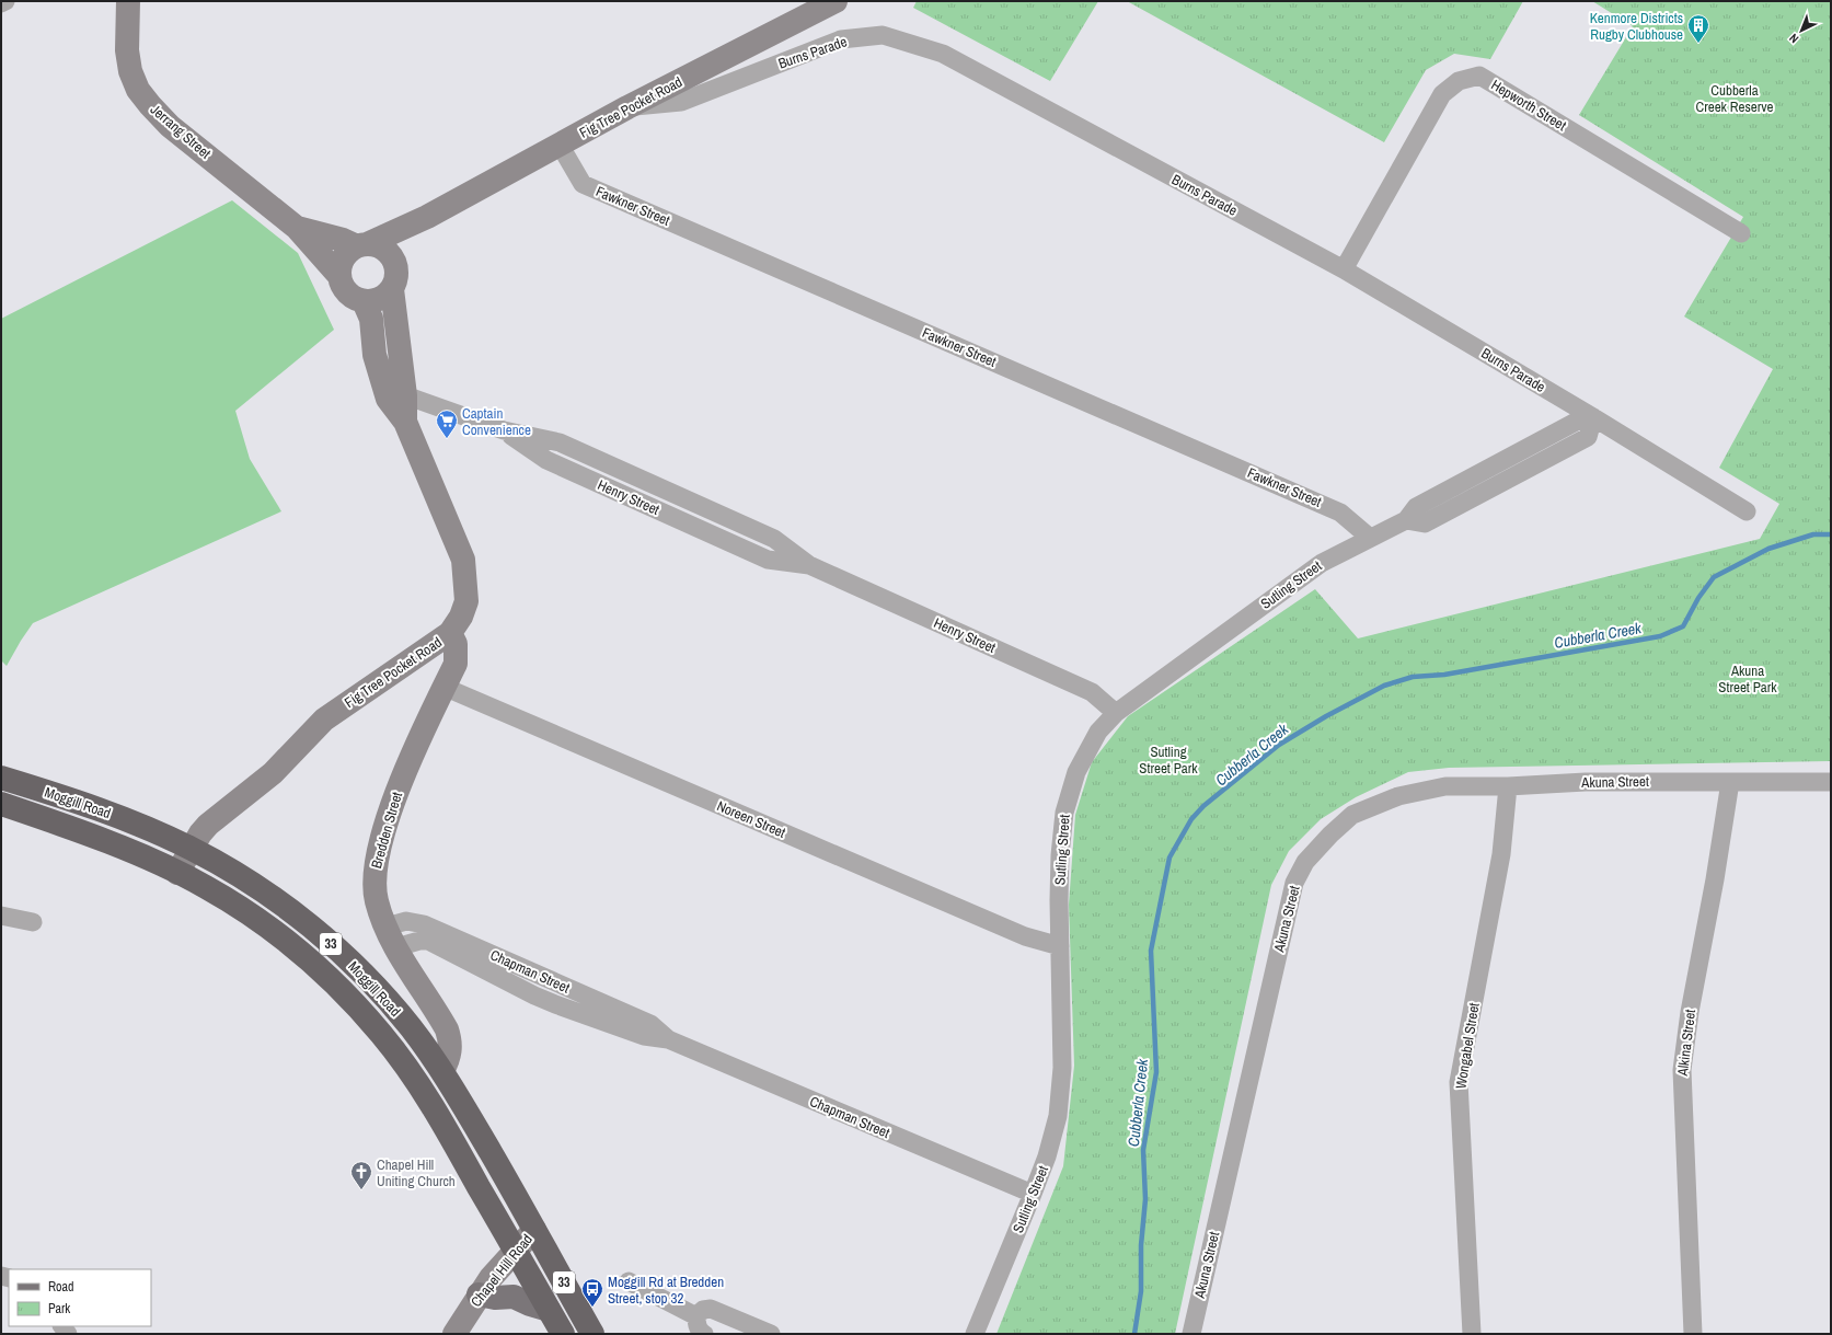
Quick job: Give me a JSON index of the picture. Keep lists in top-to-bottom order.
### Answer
{
  "streets": {
    "highway": ["Moggill Road", "33"],
    "main road": [
      "Fig Tree Pocket Road",
      "Jerrang Street",
      "Bredden Street",
      "Chapel Hill Road"
    ],
    "street": [
      "Burns Parade",
      "Hepworth Street",
      "Fawkner Street",
      "Henry Street",
      "Sutling Street",
      "Akuna Street",
      "Noreen Street",
      "Chapman Street",
      "Alkina Street",
      "Wongabel Street"
    ]
  },
  "crossings": [
    ["Burns Parade", "Hepworth Street"],
    ["Burns Parade", "Fig Tree Pocket Road"],
    ["Burns Parade", "Sutling Street"],
    ["Fig Tree Pocket Road", "Jerrang Street"],
    ["Fig Tree Pocket Road", "Fawkner Street"],
    ["Fig Tree Pocket Road", "Henry Street"],
    ["Fig Tree Pocket Road", "Moggill Road"],
    ["Fig Tree Pocket Road", "Bredden Street"],
    ["Fawkner Street", "Sutling Street"],
    ["Henry Street", "Sutling Street"],
    ["Sutling Street", "Noreen Street"],
    ["Sutling Street", "Chapman Street"],
    ["Akuna Street", "Alkina Street"],
    ["Akuna Street", "Wongabel Street"],
    ["Moggill Road", "Bredden Street"],
    ["Moggill Road", "Chapel Hill Road"],
    ["Noreen Street", "Bredden Street"],
    ["Bredden Street", "Chapman Street"]
  ],
  "water": ["Cubberla Creek"],
  "parks": ["Cubberla Creek Reserve", "Akuna Street Park", "Sutling Street Park"],
  "places": {
    "building": ["Kenmore Districts Rugby Clubhouse"],
    "supermarket": ["Captain Convenience"],
    "church": ["Chapel Hill Uniting Church"],
    "bus stop": ["Moggill Rd at Bredden Street, stop 32"]
  },
  "legend": ["Road", "Park"],
  "north": "bottom left"
}
